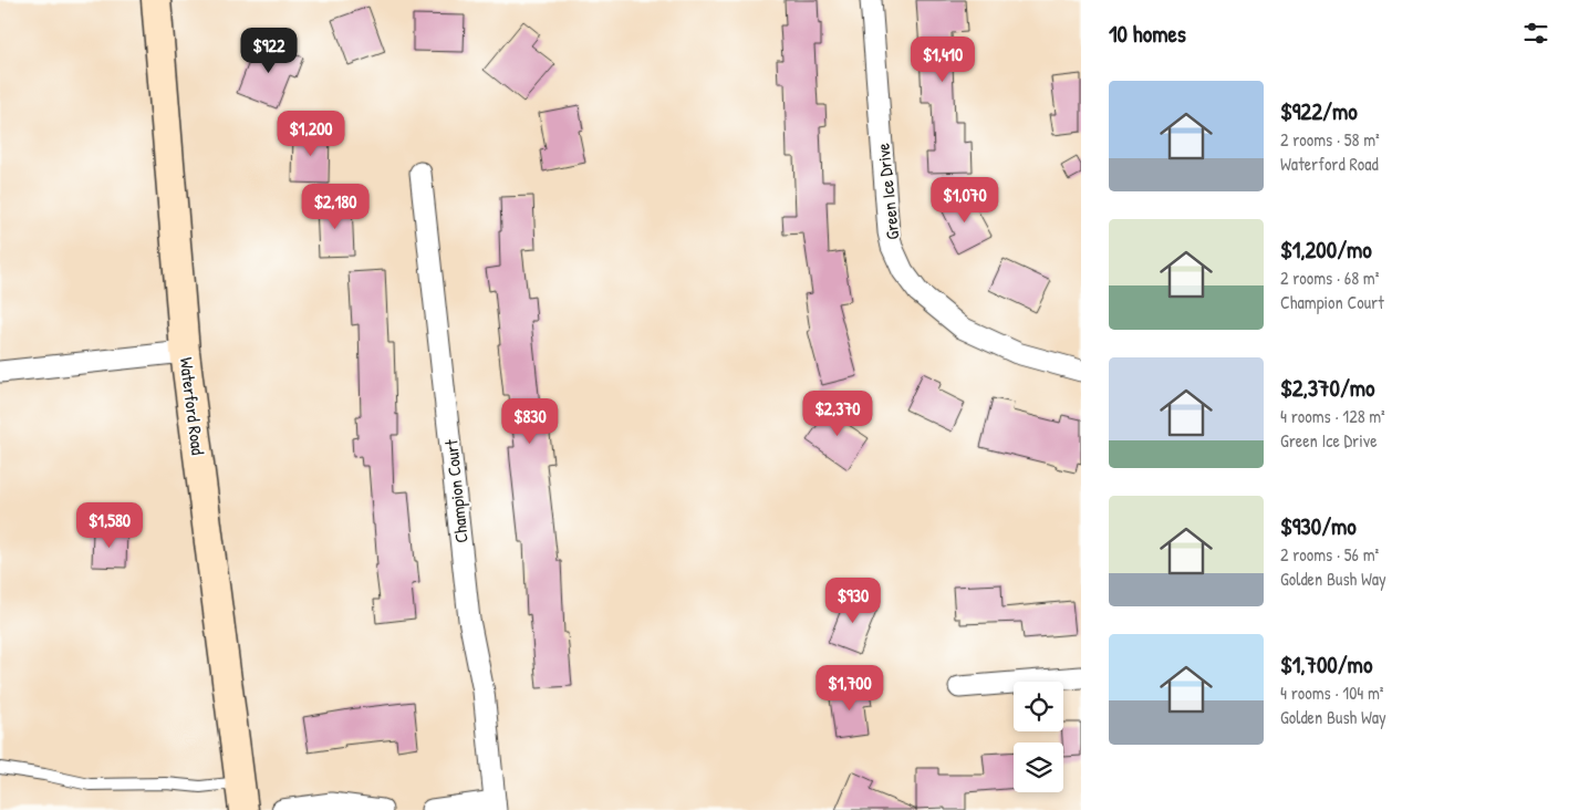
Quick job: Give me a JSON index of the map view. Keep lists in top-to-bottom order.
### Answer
{
  "streets": {
    "main road": ["Waterford Road"],
    "street": ["Green Ice Drive", "Champion Court"]
  },
  "page": {
    "heading": "10 homes",
    "price": [
      "$922",
      "$1,410",
      "$1,200",
      "$1,070",
      "$2,180",
      "$2,370",
      "$830",
      "$1,580",
      "$930",
      "$1,700"
    ],
    "list": [
      {
        "name": "$922/mo",
        "note": "2 rooms · 58 m² · Waterford Road"
      },
      {
        "name": "$1,200/mo",
        "note": "2 rooms · 68 m² · Champion Court"
      },
      {
        "name": "$2,370/mo",
        "note": "4 rooms · 128 m² · Green Ice Drive"
      },
      {
        "name": "$930/mo",
        "note": "2 rooms · 56 m² · Golden Bush Way"
      },
      {
        "name": "$1,700/mo",
        "note": "4 rooms · 104 m² · Golden Bush Way"
      }
    ]
  }
}
